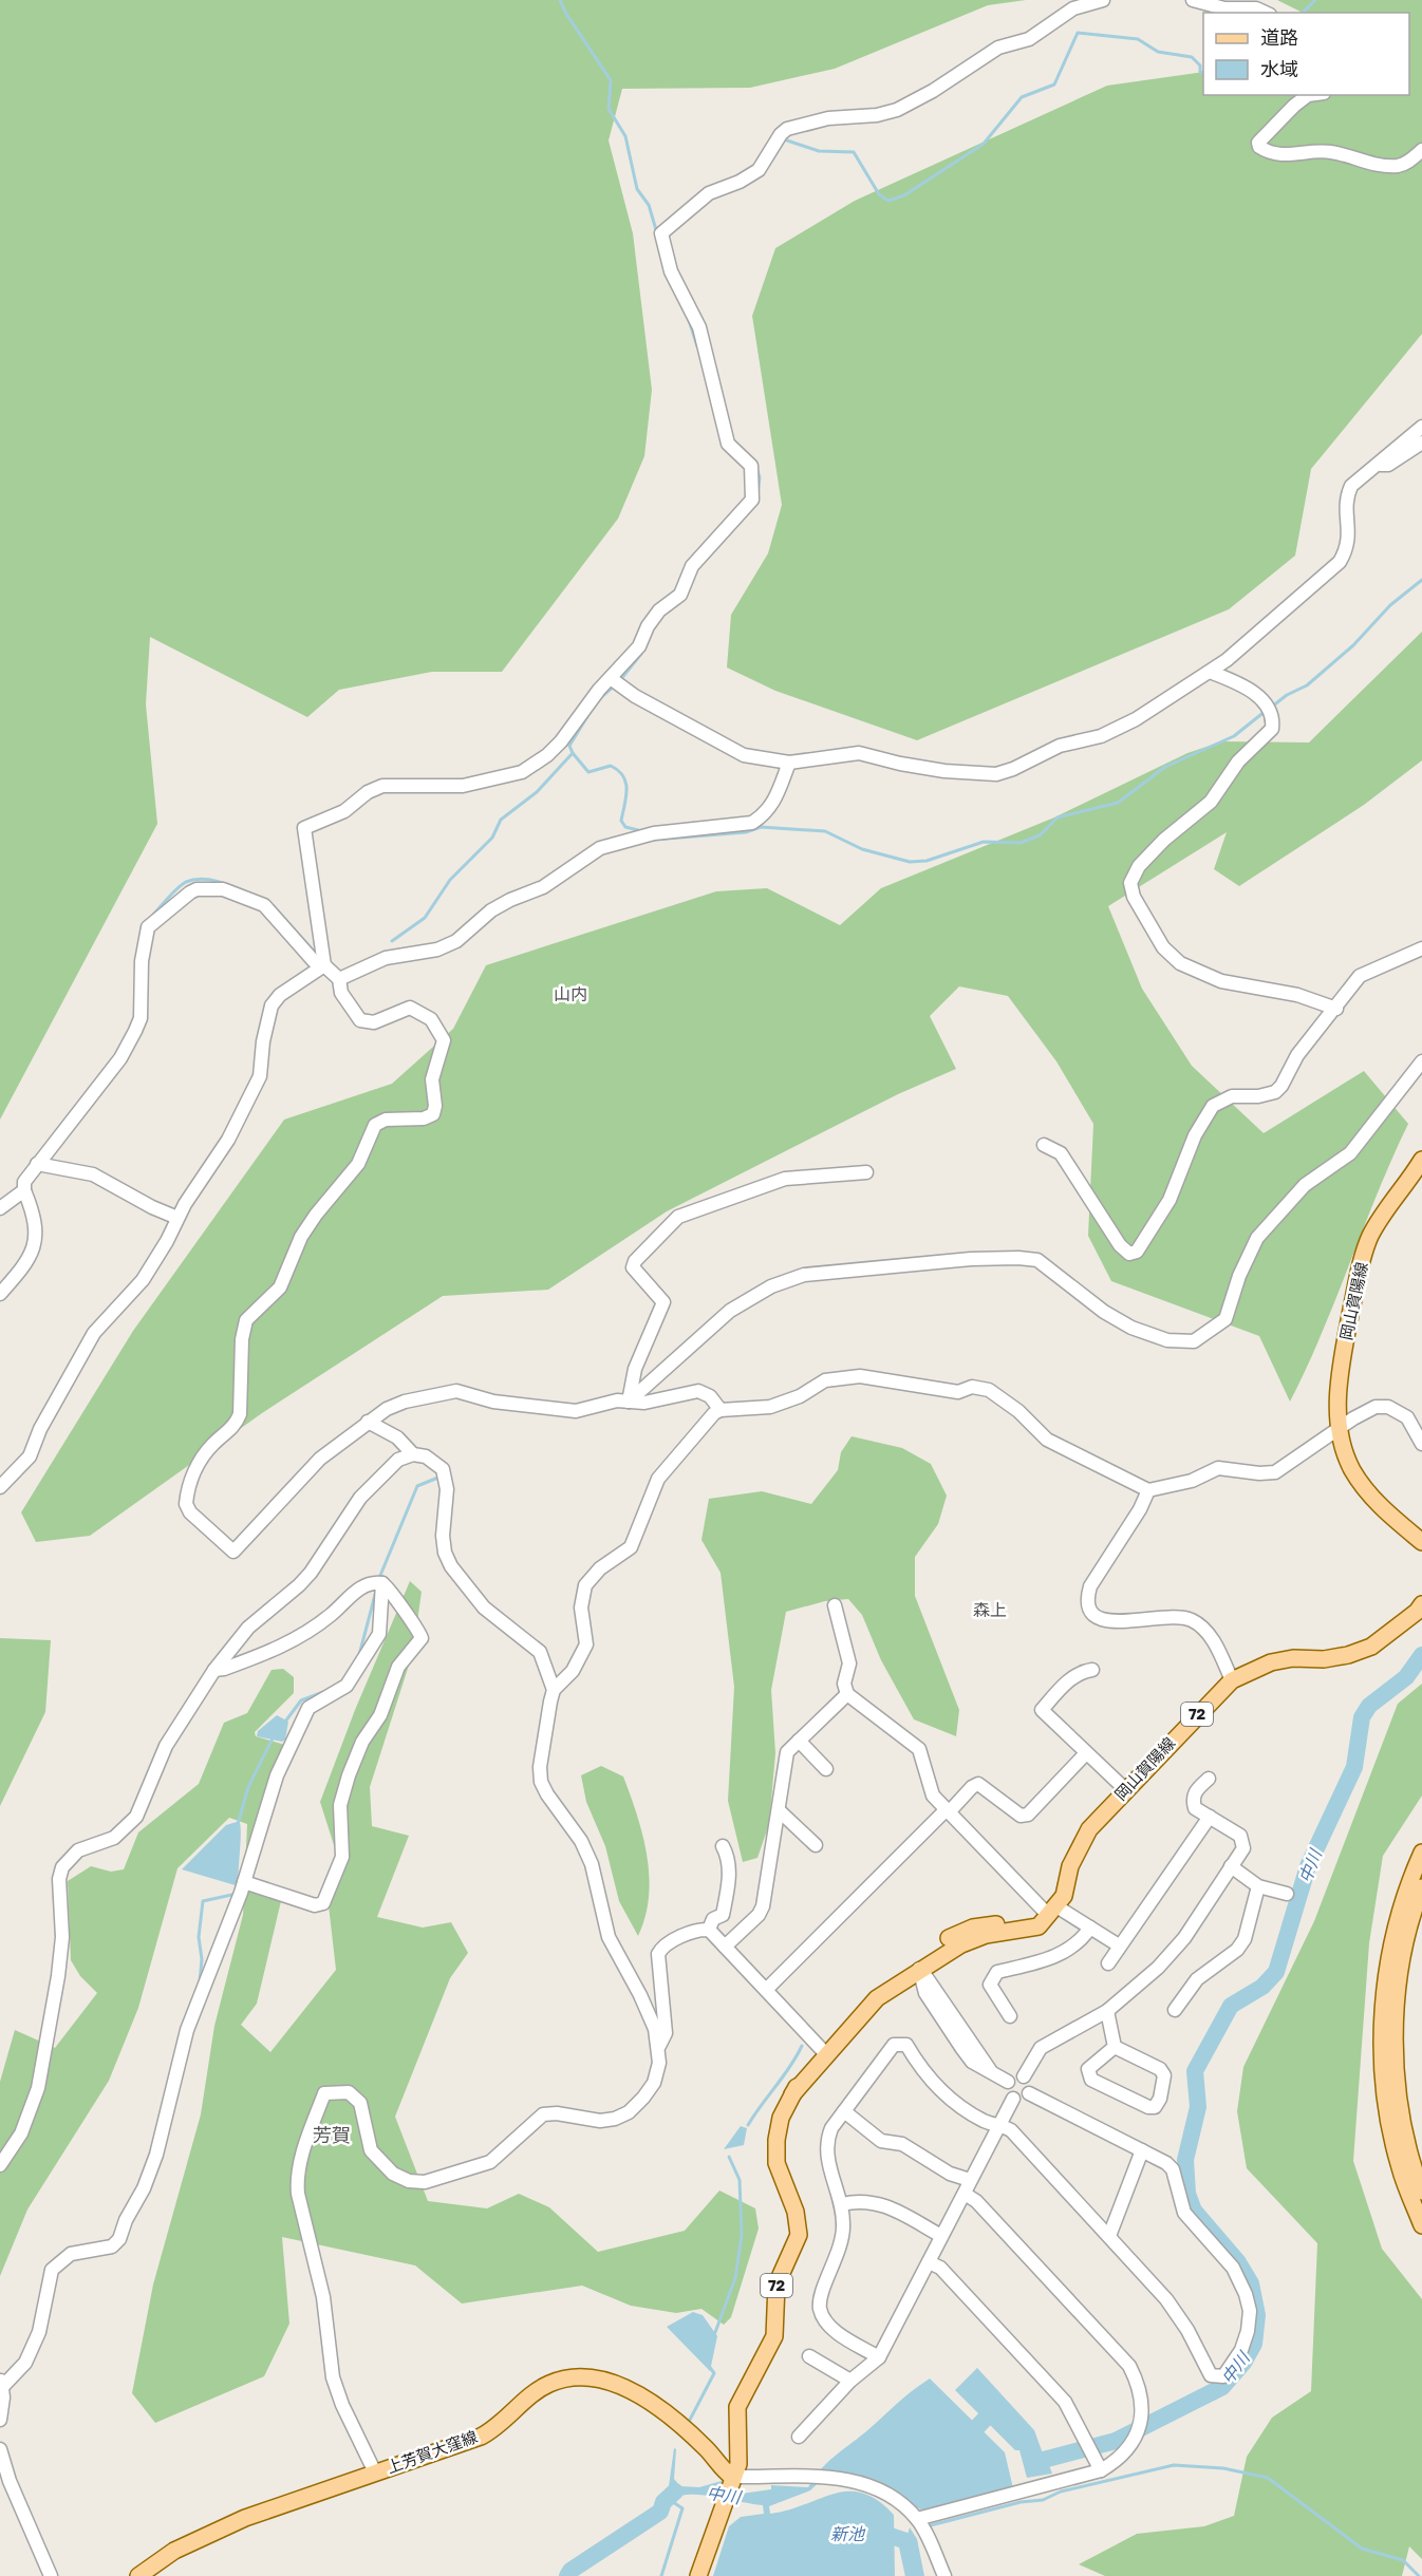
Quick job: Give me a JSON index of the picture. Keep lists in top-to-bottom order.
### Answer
{
  "streets": {
    "main road": ["岡山賀陽線", "72", "上芳賀大窪線"]
  },
  "crossings": [
    ["岡山賀陽線", "72"],
    ["72", "上芳賀大窪線"]
  ],
  "districts": ["山内", "森上", "芳賀"],
  "water": ["中川", "新池"],
  "legend": ["道路", "水域"]
}
